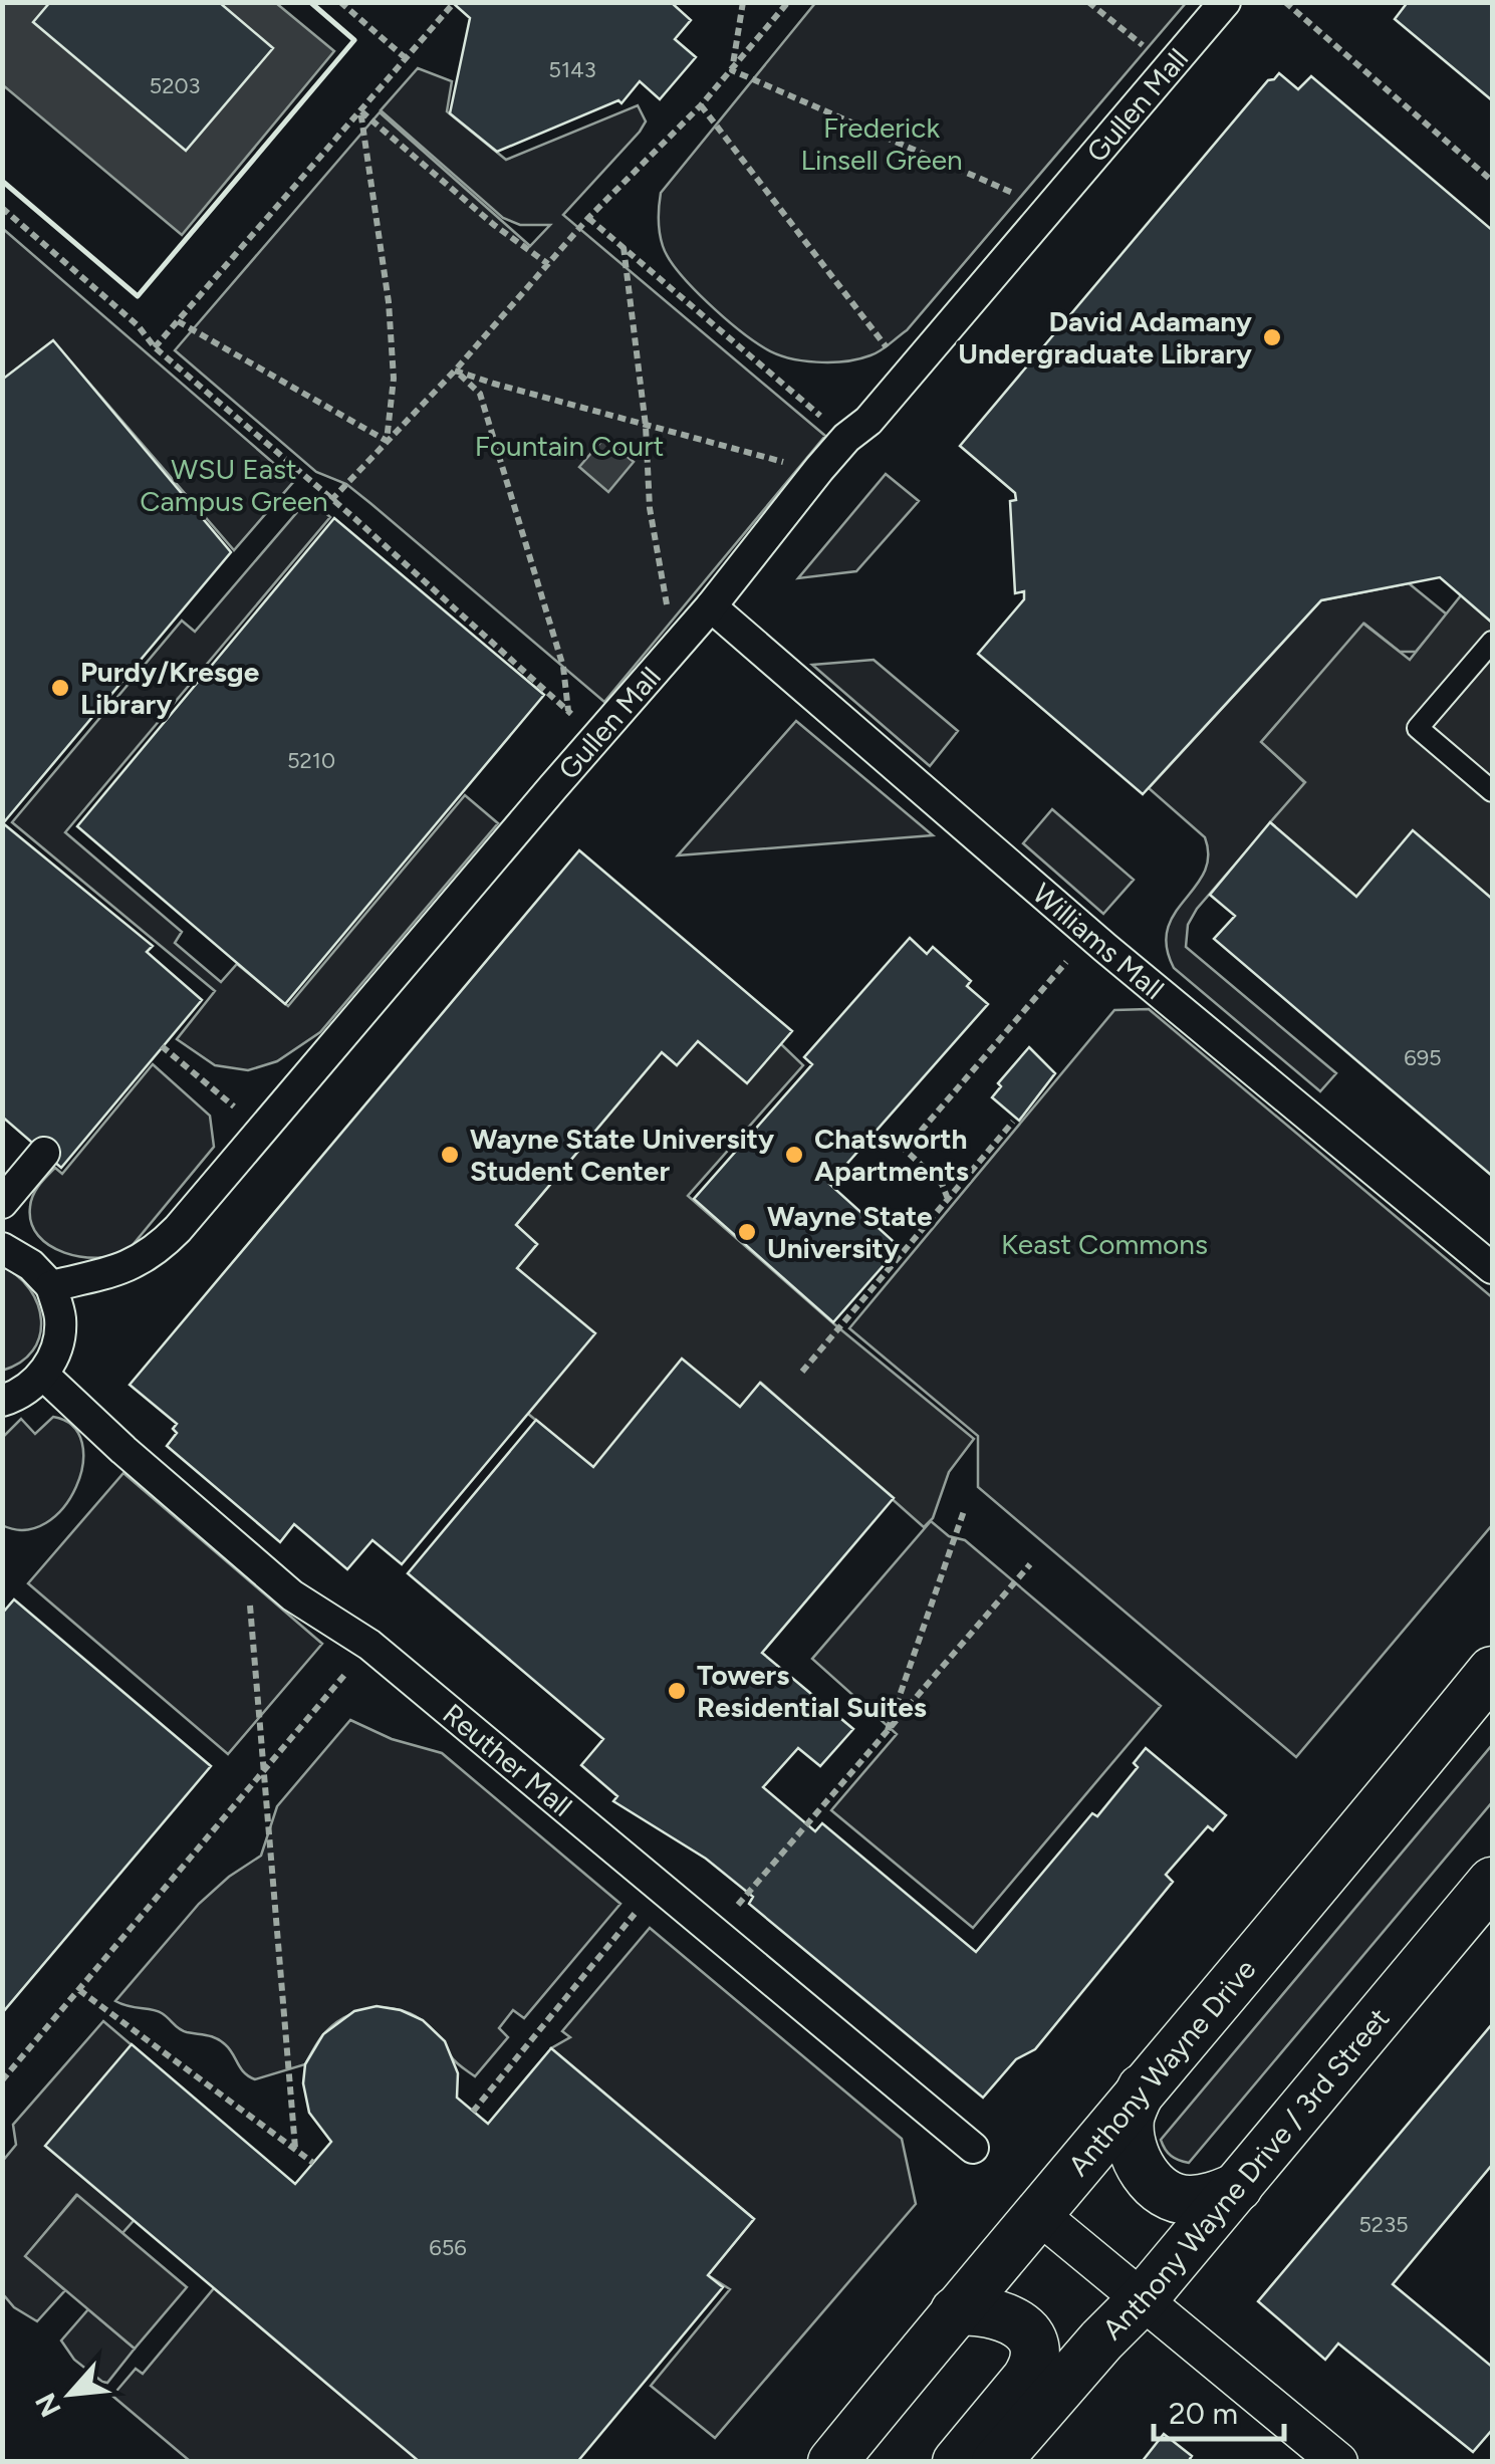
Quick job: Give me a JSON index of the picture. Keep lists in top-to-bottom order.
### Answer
{
  "streets": {
    "street": [
      "Gullen Mall",
      "Williams Mall",
      "Reuther Mall",
      "Anthony Wayne Drive",
      "Anthony Wayne Drive / 3rd Street"
    ]
  },
  "crossings": [
    ["Gullen Mall", "Williams Mall"]
  ],
  "parks": [
    "Frederick Linsell Green",
    "Fountain Court",
    "WSU East Campus Green",
    "Keast Commons"
  ],
  "places": [
    "David Adamany Undergraduate Library",
    "Purdy/Kresge Library",
    "Wayne State University Student Center",
    "Chatsworth Apartments",
    "Wayne State University",
    "Towers Residential Suites"
  ],
  "house_numbers": [
    "5143",
    "5203",
    "5210",
    "695",
    "5235",
    "656"
  ],
  "scale_bar": "20 m",
  "north": "bottom left"
}
